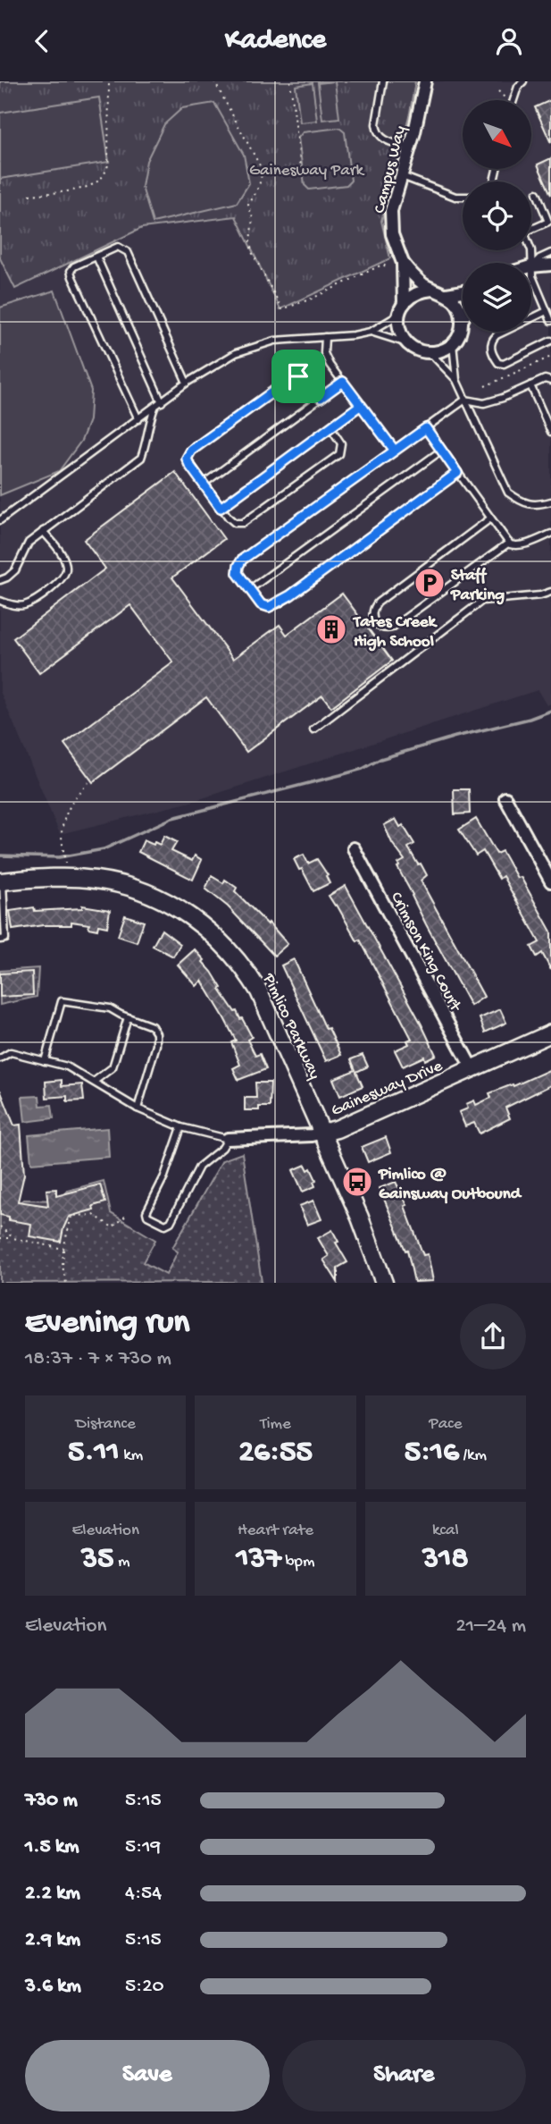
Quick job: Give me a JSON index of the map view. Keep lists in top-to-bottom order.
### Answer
{
  "streets": {
    "street": [
      "Campus Way",
      "Crimson King Court",
      "Pimlico Parkway",
      "Gainesway Drive"
    ]
  },
  "crossings": [
    ["Crimson King Court", "Gainesway Drive"],
    ["Pimlico Parkway", "Gainesway Drive"]
  ],
  "parks": ["Gainesway Park"],
  "places": {
    "parking": ["Staff Parking"],
    "building": ["Tates Creek High School"],
    "bus stop": ["Pimlico @ Gainsway Outbound"]
  },
  "north": "bottom right",
  "page": {
    "header": "Kadence",
    "heading": ["Evening run", "18:37 · 7 × 730 m"],
    "stats": [
      ["Distance", "5.11 km"],
      ["Time", "26:55"],
      ["Pace", "5:16 /km"],
      ["Elevation", "35 m"],
      ["Heart rate", "137 bpm"],
      ["kcal", "318"]
    ],
    "chart": ["Elevation", "21–24 m"],
    "list": [
      {
        "name": "730 m",
        "note": "5:15"
      },
      {
        "name": "1.5 km",
        "note": "5:19"
      },
      {
        "name": "2.2 km",
        "note": "4:54"
      },
      {
        "name": "2.9 km",
        "note": "5:15"
      },
      {
        "name": "3.6 km",
        "note": "5:20"
      }
    ],
    "buttons": ["Save", "Share"]
  }
}
